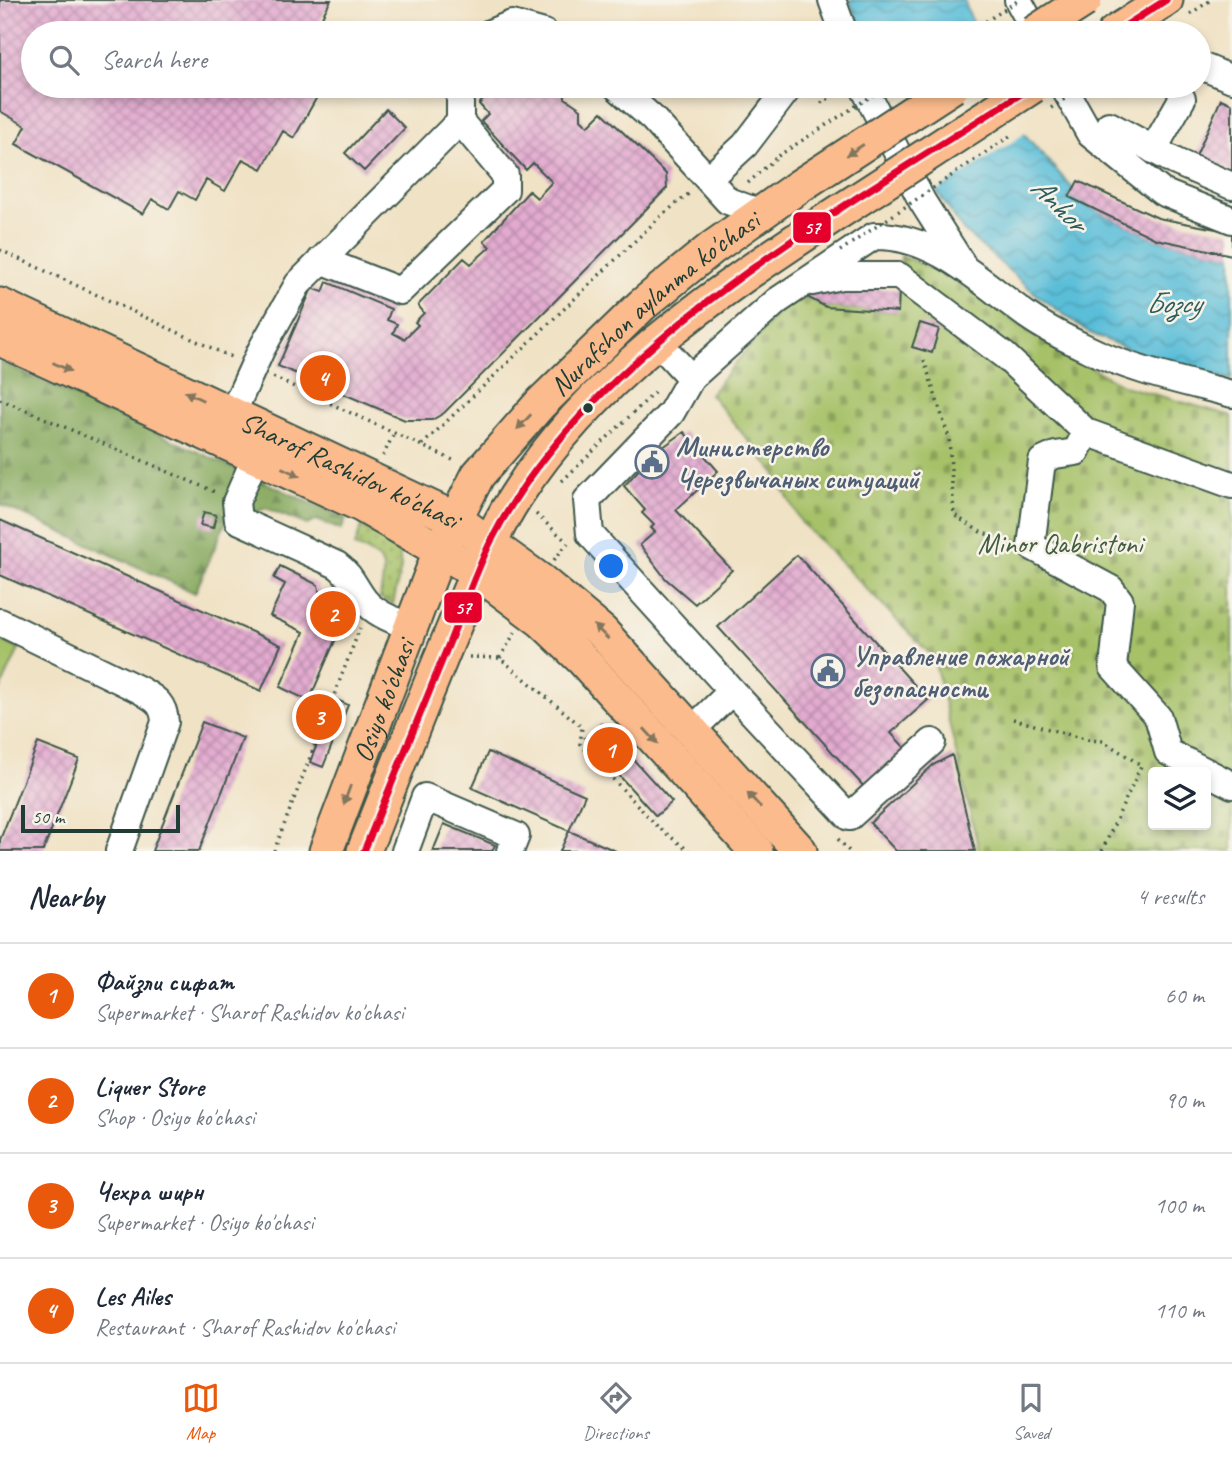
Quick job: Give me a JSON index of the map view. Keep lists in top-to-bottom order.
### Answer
{
  "streets": {
    "main road": ["Nurafshon aylanma ko'chasi", "Sharof Rashidov ko'chasi", "Osiyo ko'chasi"]
  },
  "crossings": [
    ["Nurafshon aylanma ko'chasi", "Sharof Rashidov ko'chasi"],
    ["Nurafshon aylanma ko'chasi", "Osiyo ko'chasi"],
    ["Sharof Rashidov ko'chasi", "Osiyo ko'chasi"]
  ],
  "water": ["Anhor", "Бозсу"],
  "parks": ["Minor Qabristoni"],
  "places": {
    "public building": ["Министерство Черезвычаных ситуаций", "Управление пожарной безопасности"]
  },
  "lines": ["transit line 57"],
  "scale_bar": "50 m",
  "page": {
    "search": "Search here",
    "pins": [
      "4",
      "2",
      "3",
      "1"
    ],
    "scale": "50 m",
    "heading": ["Nearby", "4 results"],
    "list": [
      {
        "mark": "1",
        "name": "Файзли сифат",
        "note": "Supermarket · Sharof Rashidov ko'chasi",
        "value": "60 m"
      },
      {
        "mark": "2",
        "name": "Liquer Store",
        "note": "Shop · Osiyo ko'chasi",
        "value": "90 m"
      },
      {
        "mark": "3",
        "name": "Чехра ширн",
        "note": "Supermarket · Osiyo ko'chasi",
        "value": "100 m"
      },
      {
        "mark": "4",
        "name": "Les Ailes",
        "note": "Restaurant · Sharof Rashidov ko'chasi",
        "value": "110 m"
      }
    ],
    "nav": ["Map", "Directions", "Saved"]
  }
}
